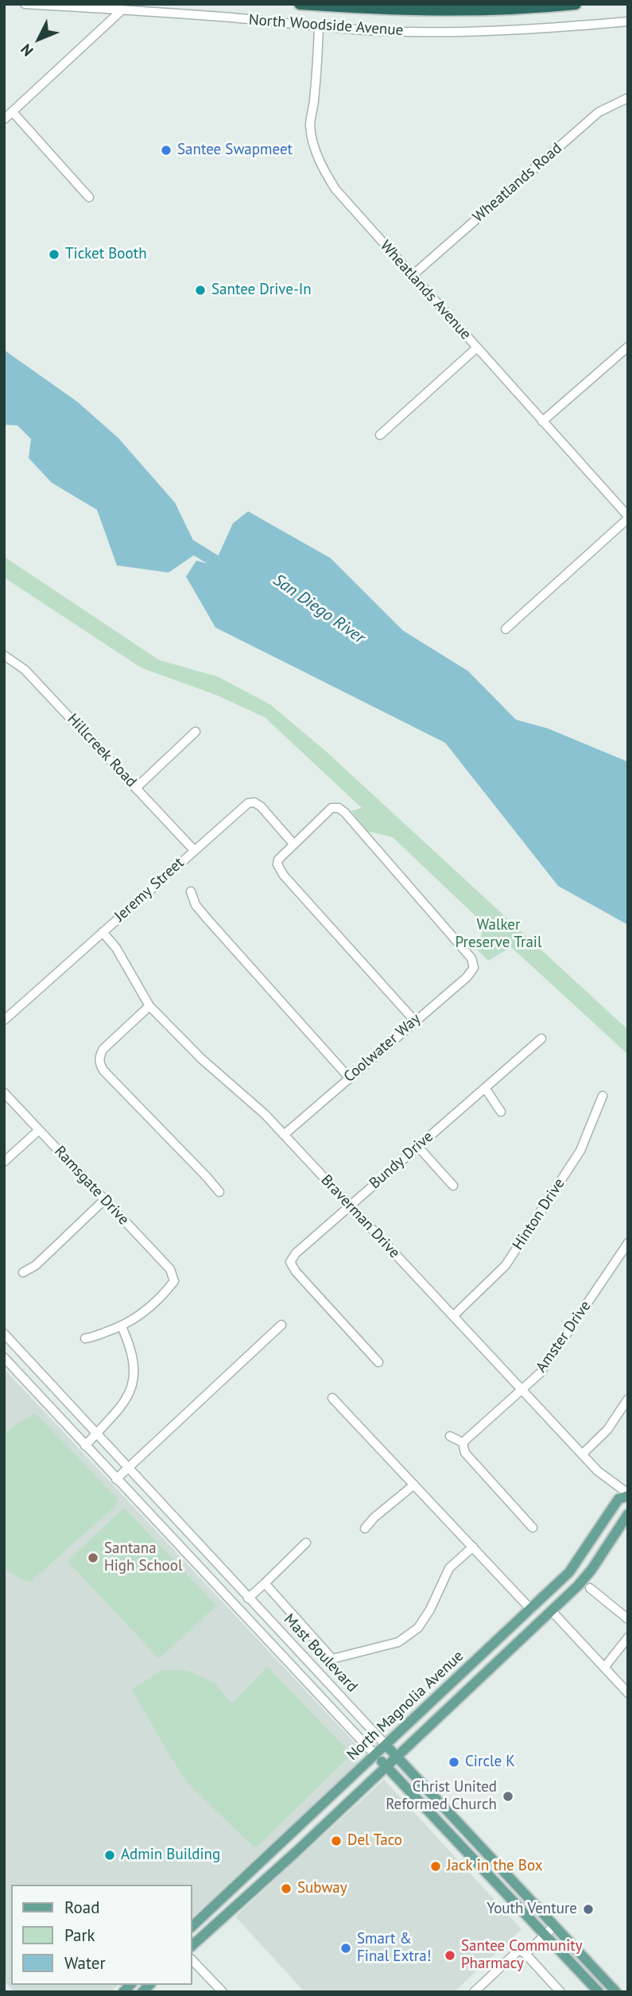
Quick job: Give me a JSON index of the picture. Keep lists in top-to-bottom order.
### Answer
{
  "streets": {
    "main road": ["Mast Boulevard", "North Magnolia Avenue"],
    "street": [
      "North Woodside Avenue",
      "Wheatlands Road",
      "Wheatlands Avenue",
      "Hillcreek Road",
      "Jeremy Street",
      "Coolwater Way",
      "Bundy Drive",
      "Ramsgate Drive",
      "Hinton Drive",
      "Braverman Drive",
      "Amster Drive"
    ]
  },
  "crossings": [
    ["North Woodside Avenue", "Wheatlands Avenue"],
    ["Wheatlands Road", "Wheatlands Avenue"],
    ["Hillcreek Road", "Jeremy Street"],
    ["Jeremy Street", "Coolwater Way"],
    ["Jeremy Street", "Braverman Drive"],
    ["Coolwater Way", "Braverman Drive"],
    ["Bundy Drive", "Braverman Drive"],
    ["Hinton Drive", "Braverman Drive"],
    ["Braverman Drive", "Amster Drive"],
    ["Braverman Drive", "North Magnolia Avenue"],
    ["Mast Boulevard", "North Magnolia Avenue"]
  ],
  "water": ["San Diego River"],
  "parks": ["Walker Preserve Trail"],
  "places": [
    "Santee Swapmeet",
    "Ticket Booth",
    "Santee Drive-In",
    "Santana High School",
    "Circle K",
    "Christ United Reformed Church",
    "Del Taco",
    "Admin Building",
    "Jack in the Box",
    "Subway",
    "Youth Venture",
    "Smart & Final Extra!",
    "Santee Community Pharmacy"
  ],
  "legend": ["Road", "Park", "Water"],
  "north": "bottom left"
}
